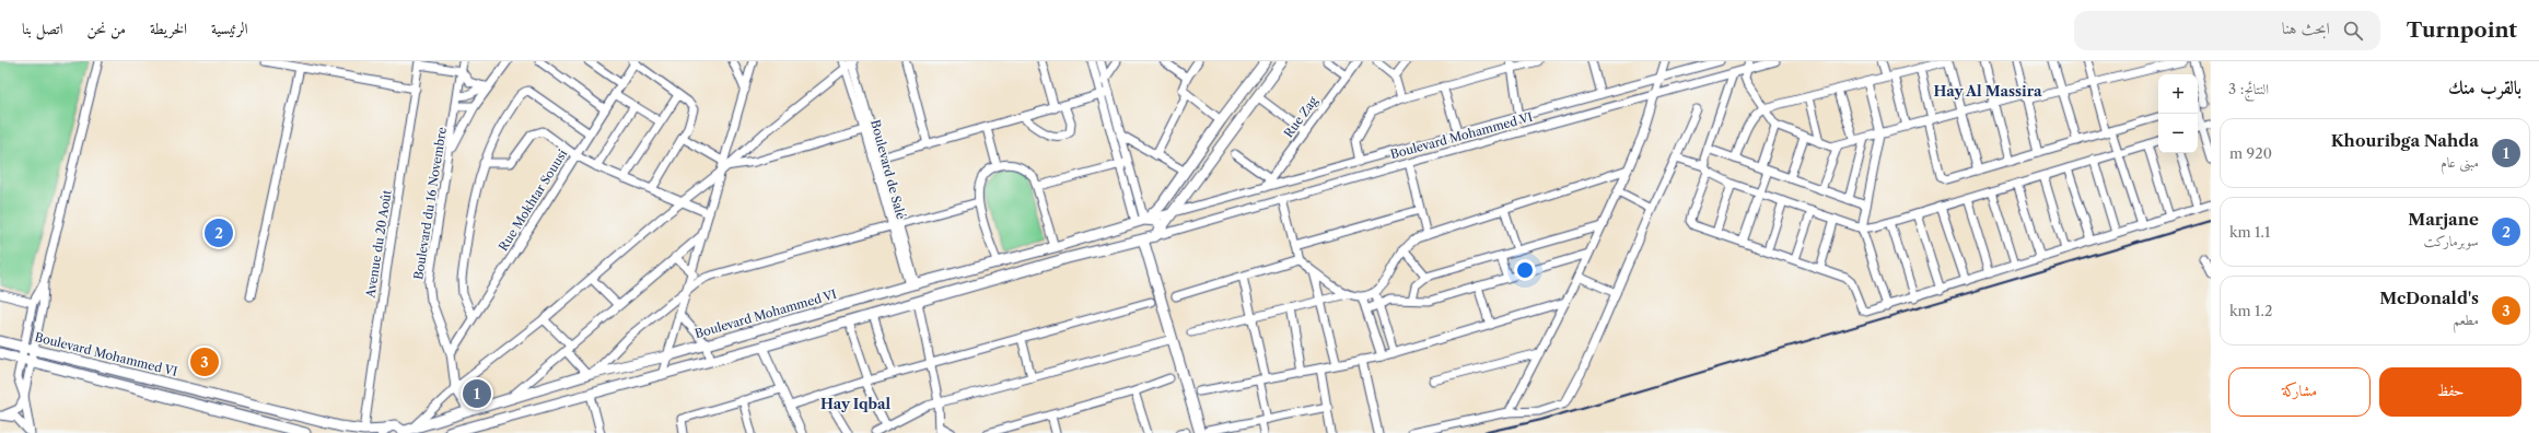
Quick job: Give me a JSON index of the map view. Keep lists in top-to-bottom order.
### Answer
{
  "streets": {
    "main road": ["Boulevard Mohammed VI"],
    "street": [
      "Rue Zag",
      "Boulevard de Salé",
      "Rue Mokhtar Souusi",
      "Boulevard du 16 Novembre",
      "Avenue du 20 Août"
    ]
  },
  "crossings": [
    ["Rue Zag", "Boulevard Mohammed VI"],
    ["Boulevard Mohammed VI", "Boulevard de Salé"],
    ["Boulevard Mohammed VI", "Avenue du 20 Août"],
    ["Rue Mokhtar Souusi", "Boulevard du 16 Novembre"]
  ],
  "districts": ["Hay Al Massira", "Hay Iqbal"],
  "page": {
    "header": "Turnpoint",
    "search": "ابحث هنا",
    "nav": [
      "الرئيسية",
      "الخريطة",
      "من نحن",
      "اتصل بنا"
    ],
    "heading": ["بالقرب منك", "النتائج: 3"],
    "map_buttons": ["+", "−"],
    "list": [
      {
        "mark": "1",
        "name": "Khouribga Nahda",
        "note": "مبنى عام",
        "value": "920 m"
      },
      {
        "mark": "2",
        "name": "Marjane",
        "note": "سوبرماركت",
        "value": "1.1 km"
      },
      {
        "mark": "3",
        "name": "McDonald's",
        "note": "مطعم",
        "value": "1.2 km"
      }
    ],
    "pins": ["2", "3", "1"],
    "buttons": ["حفظ", "مشاركة"]
  }
}
